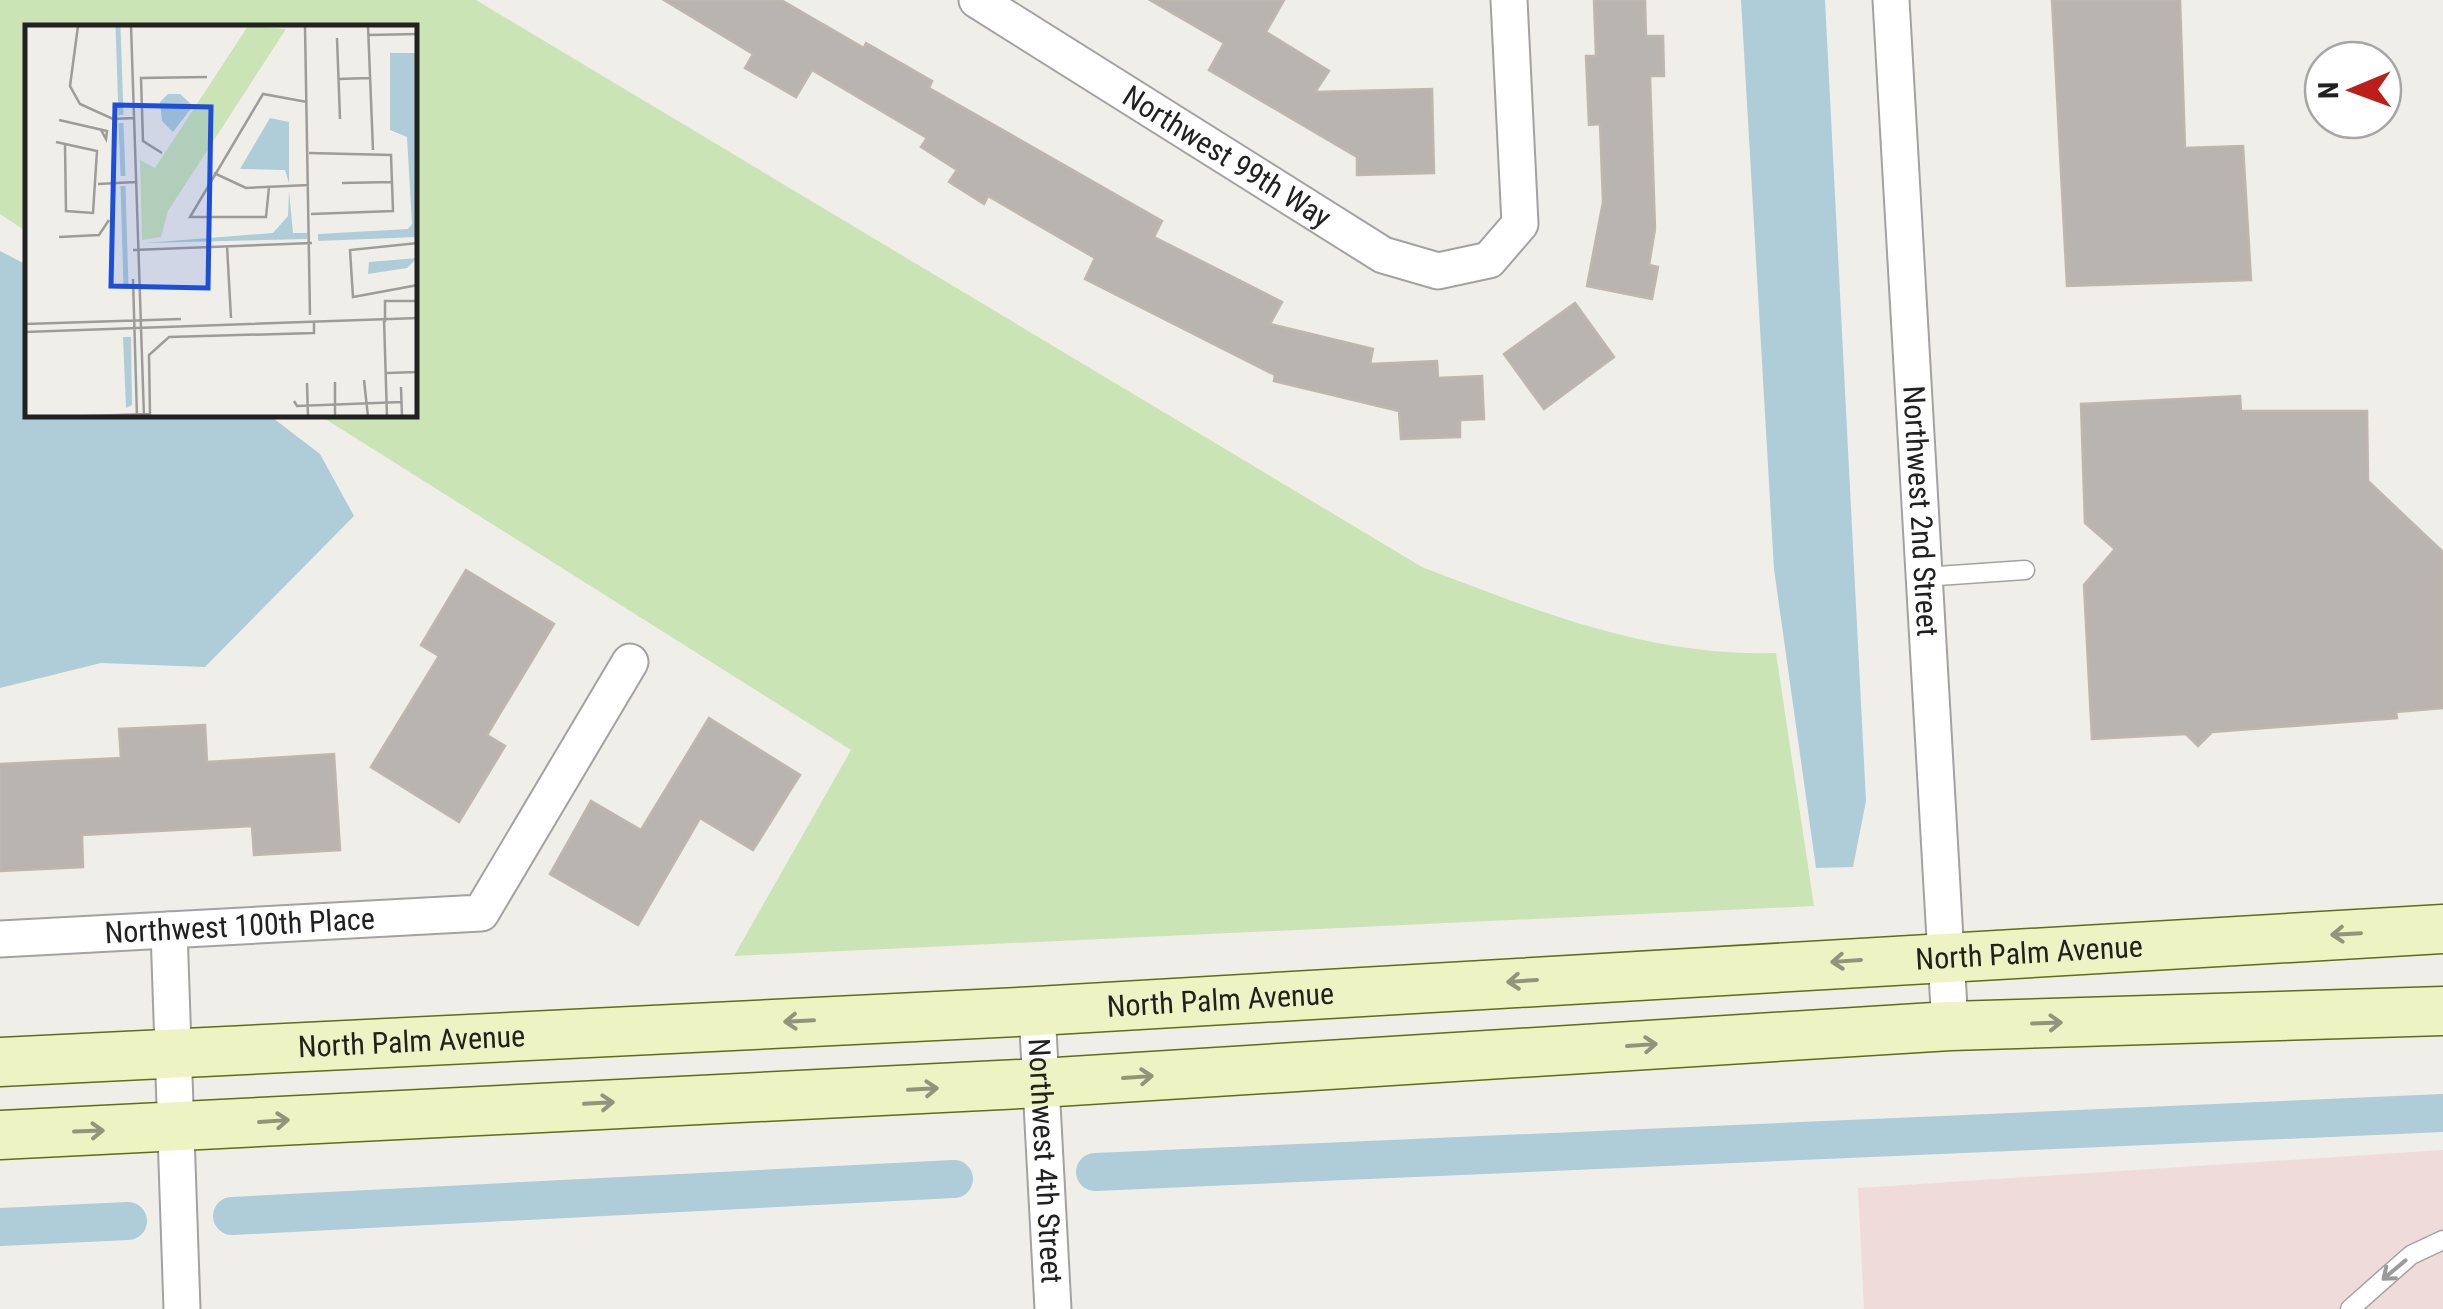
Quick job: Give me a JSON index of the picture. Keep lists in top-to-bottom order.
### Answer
{
  "streets": {
    "main road": ["North Palm Avenue"],
    "street": [
      "Northwest 99th Way",
      "Northwest 2nd Street",
      "Northwest 100th Place",
      "Northwest 4th Street"
    ]
  },
  "crossings": [
    ["Northwest 2nd Street", "North Palm Avenue"],
    ["North Palm Avenue", "Northwest 4th Street"]
  ],
  "north": "left"
}
